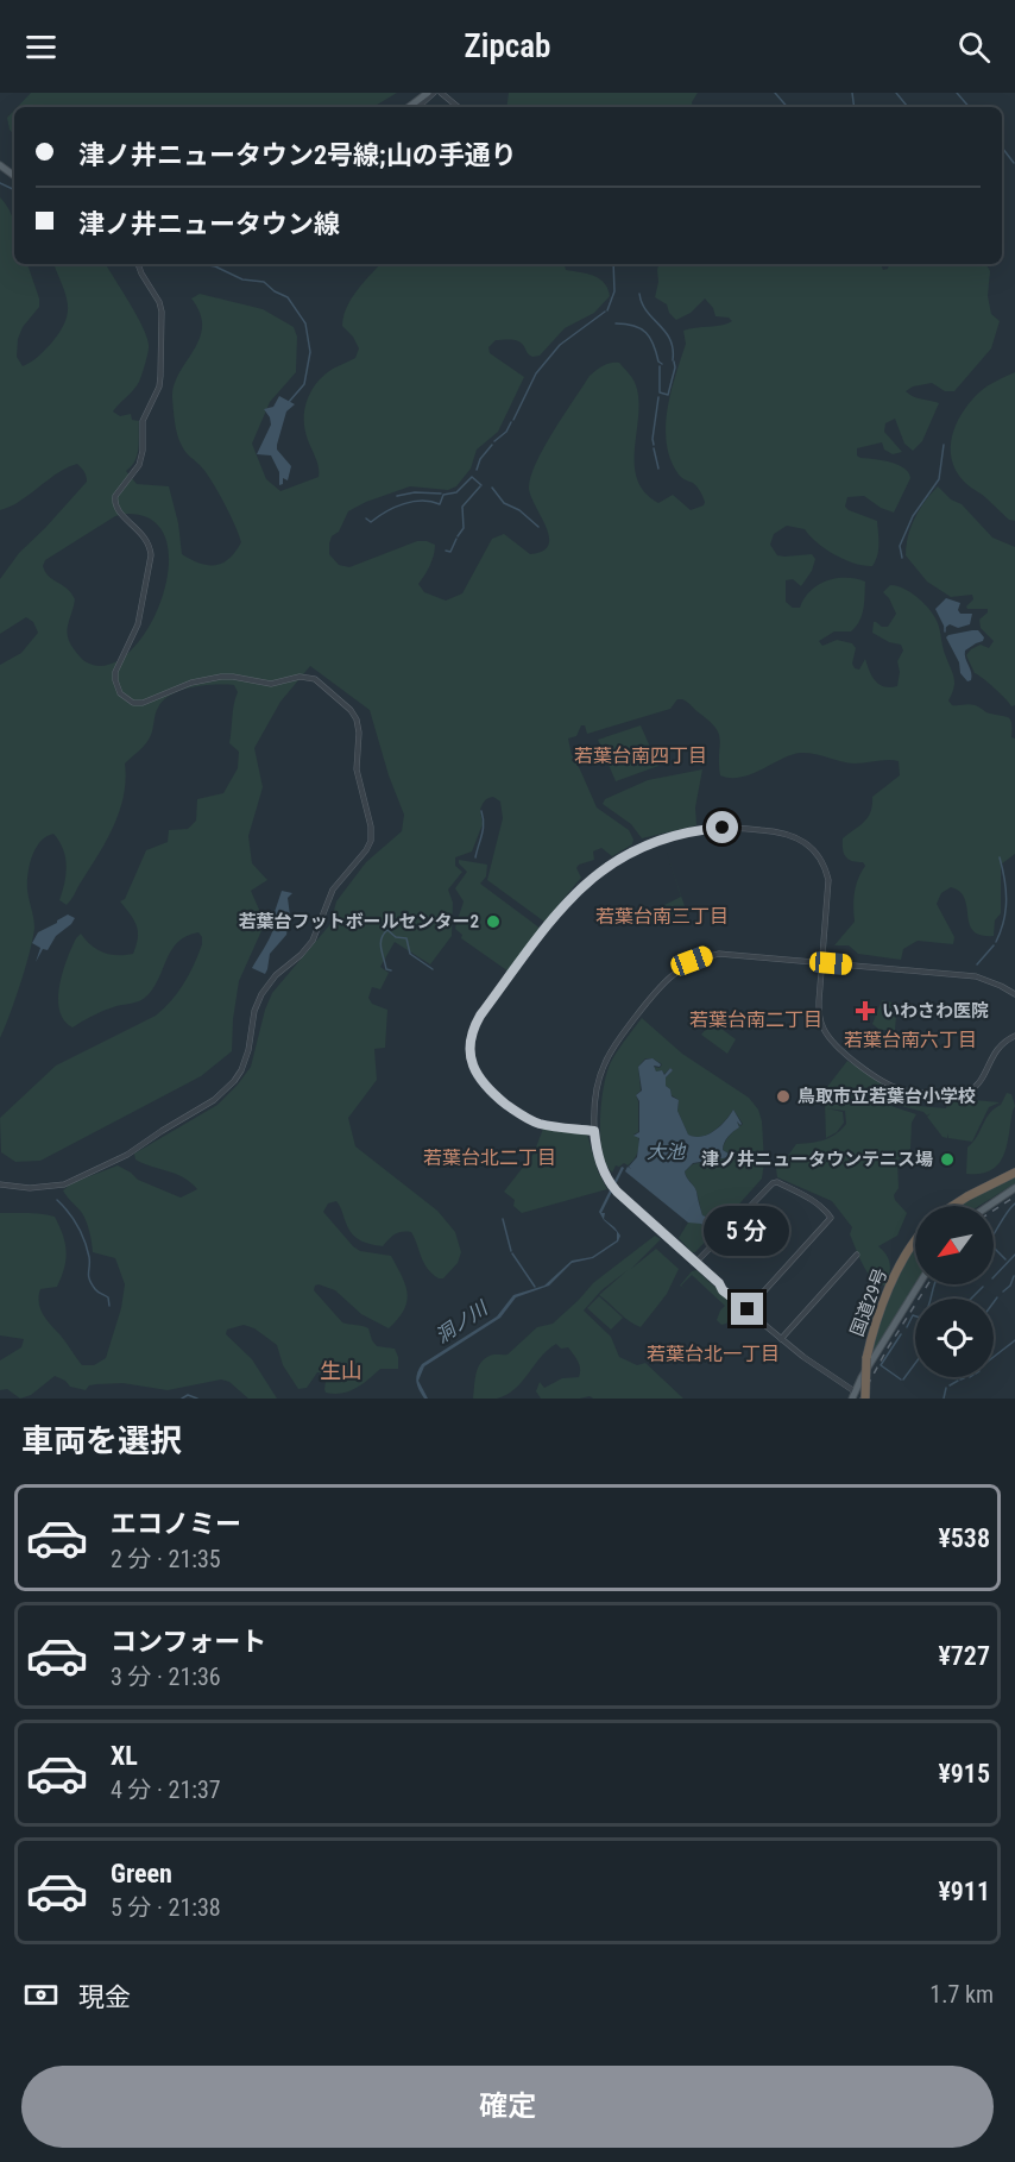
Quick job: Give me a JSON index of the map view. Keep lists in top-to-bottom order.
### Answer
{
  "streets": {
    "highway": ["国道29号"]
  },
  "districts": [
    "若葉台南四丁目",
    "若葉台南三丁目",
    "若葉台南二丁目",
    "若葉台南六丁目",
    "若葉台北二丁目",
    "若葉台北一丁目",
    "生山"
  ],
  "water": ["大池", "洞ノ川"],
  "places": {
    "other": ["若葉台フットボールセンター2", "鳥取市立若葉台小学校", "津ノ井ニュータウンテニス場"],
    "health": ["いわさわ医院"]
  },
  "north": "bottom left",
  "page": {
    "header": "Zipcab",
    "banner": ["津ノ井ニュータウン2号線;山の手通り", "津ノ井ニュータウン線"],
    "bubble": "5 分",
    "heading": "車両を選択",
    "list": [
      {
        "name": "エコノミー",
        "note": "2 分 · 21:35",
        "value": "¥538"
      },
      {
        "name": "コンフォート",
        "note": "3 分 · 21:36",
        "value": "¥727"
      },
      {
        "name": "XL",
        "note": "4 分 · 21:37",
        "value": "¥915"
      },
      {
        "name": "Green",
        "note": "5 分 · 21:38",
        "value": "¥911"
      }
    ],
    "pay": ["現金", "1.7 km"],
    "buttons": "確定"
  }
}
